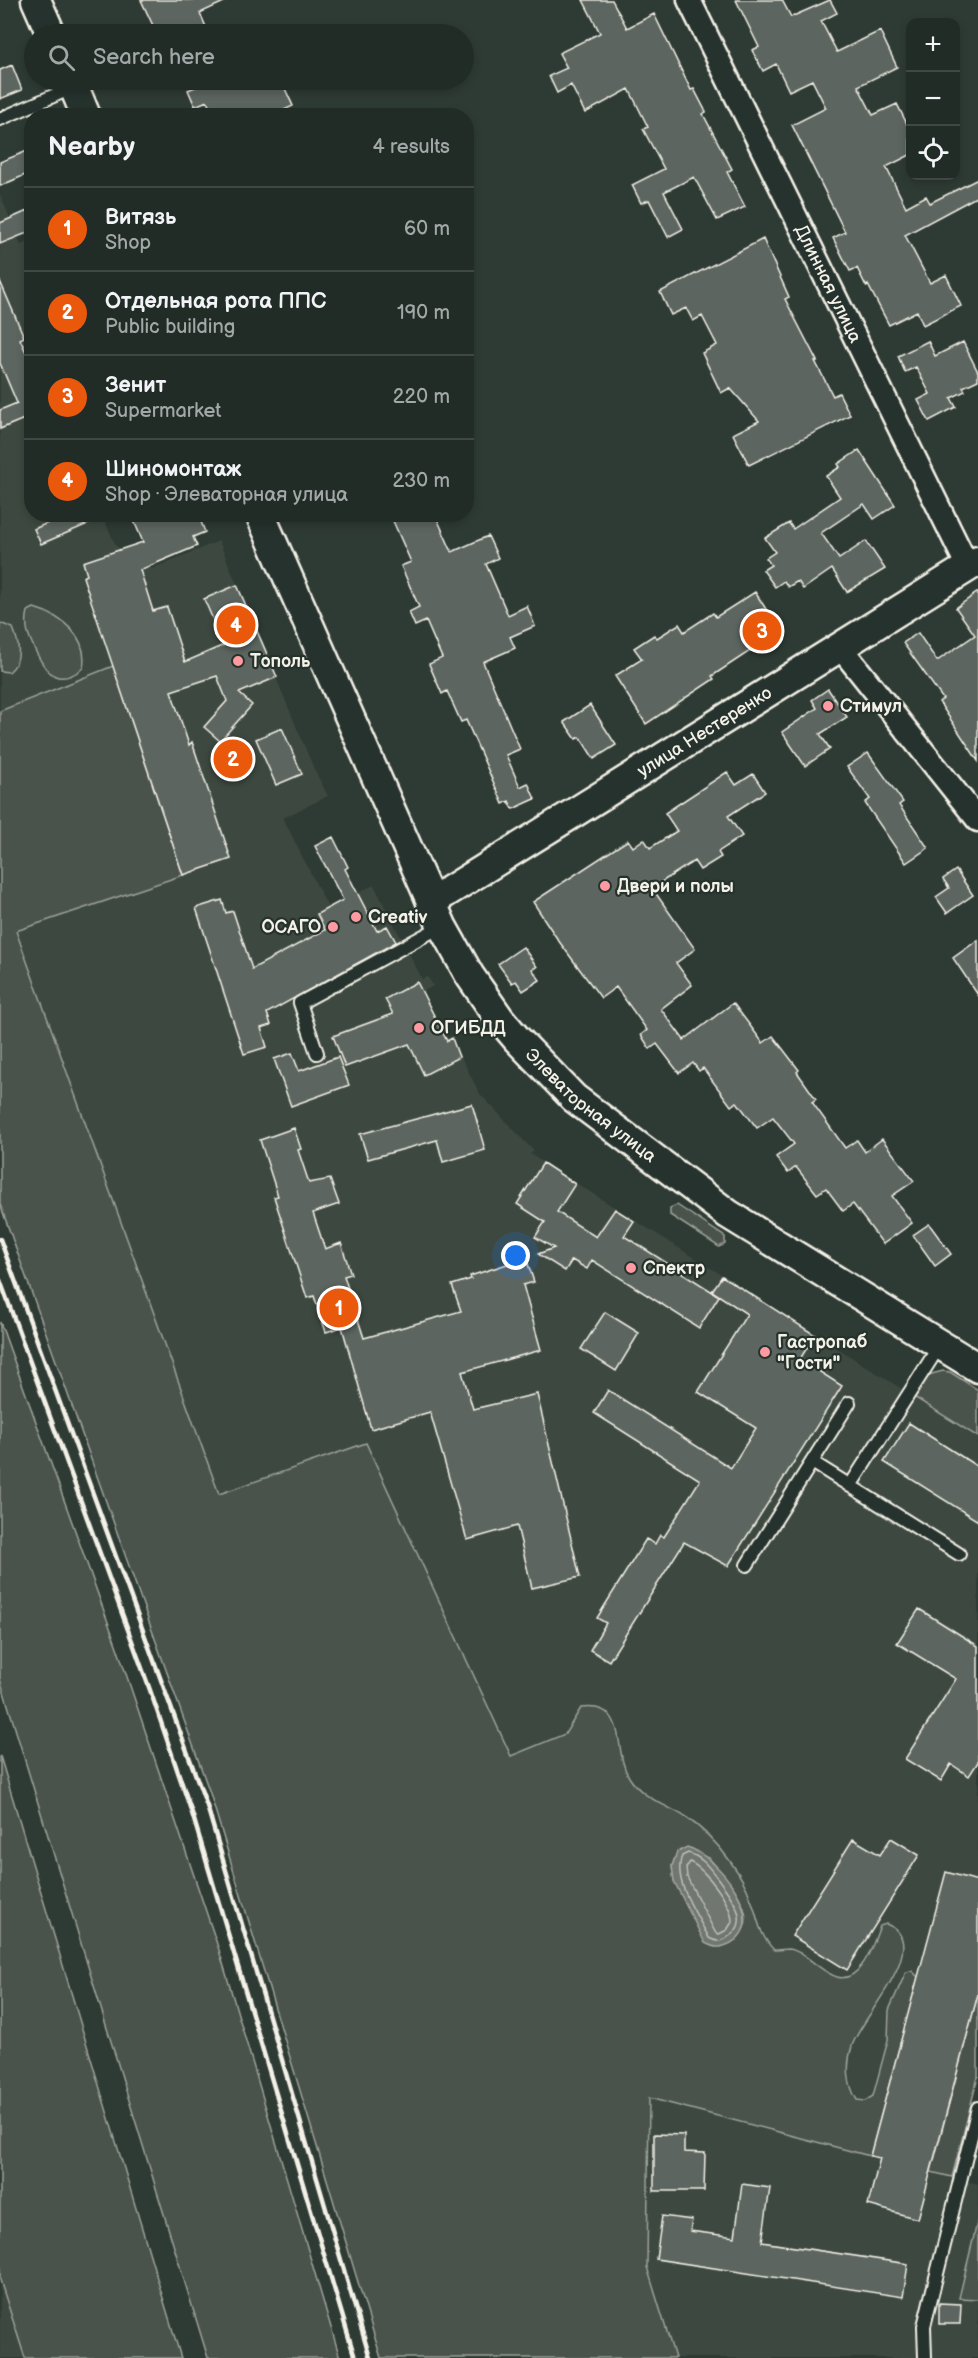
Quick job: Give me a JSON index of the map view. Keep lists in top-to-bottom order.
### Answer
{
  "streets": {
    "street": ["Длинная улица", "улица Нестеренко", "Элеваторная улица"]
  },
  "crossings": [
    ["Длинная улица", "улица Нестеренко"],
    ["улица Нестеренко", "Элеваторная улица"]
  ],
  "places": [
    "Тополь",
    "Стимул",
    "Двери и полы",
    "Creativ",
    "ОСАГО",
    "ОГИБДД",
    "Спектр",
    "Гастропаб \"Гости\""
  ],
  "page": {
    "map_buttons": ["+", "−"],
    "search": "Search here",
    "heading": ["Nearby", "4 results"],
    "list": [
      {
        "mark": "1",
        "name": "Витязь",
        "note": "Shop",
        "value": "60 m"
      },
      {
        "mark": "2",
        "name": "Отдельная рота ППС",
        "note": "Public building",
        "value": "190 m"
      },
      {
        "mark": "3",
        "name": "Зенит",
        "note": "Supermarket",
        "value": "220 m"
      },
      {
        "mark": "4",
        "name": "Шиномонтаж",
        "note": "Shop · Элеваторная улица",
        "value": "230 m"
      }
    ],
    "pins": [
      "4",
      "3",
      "2",
      "1"
    ]
  }
}
